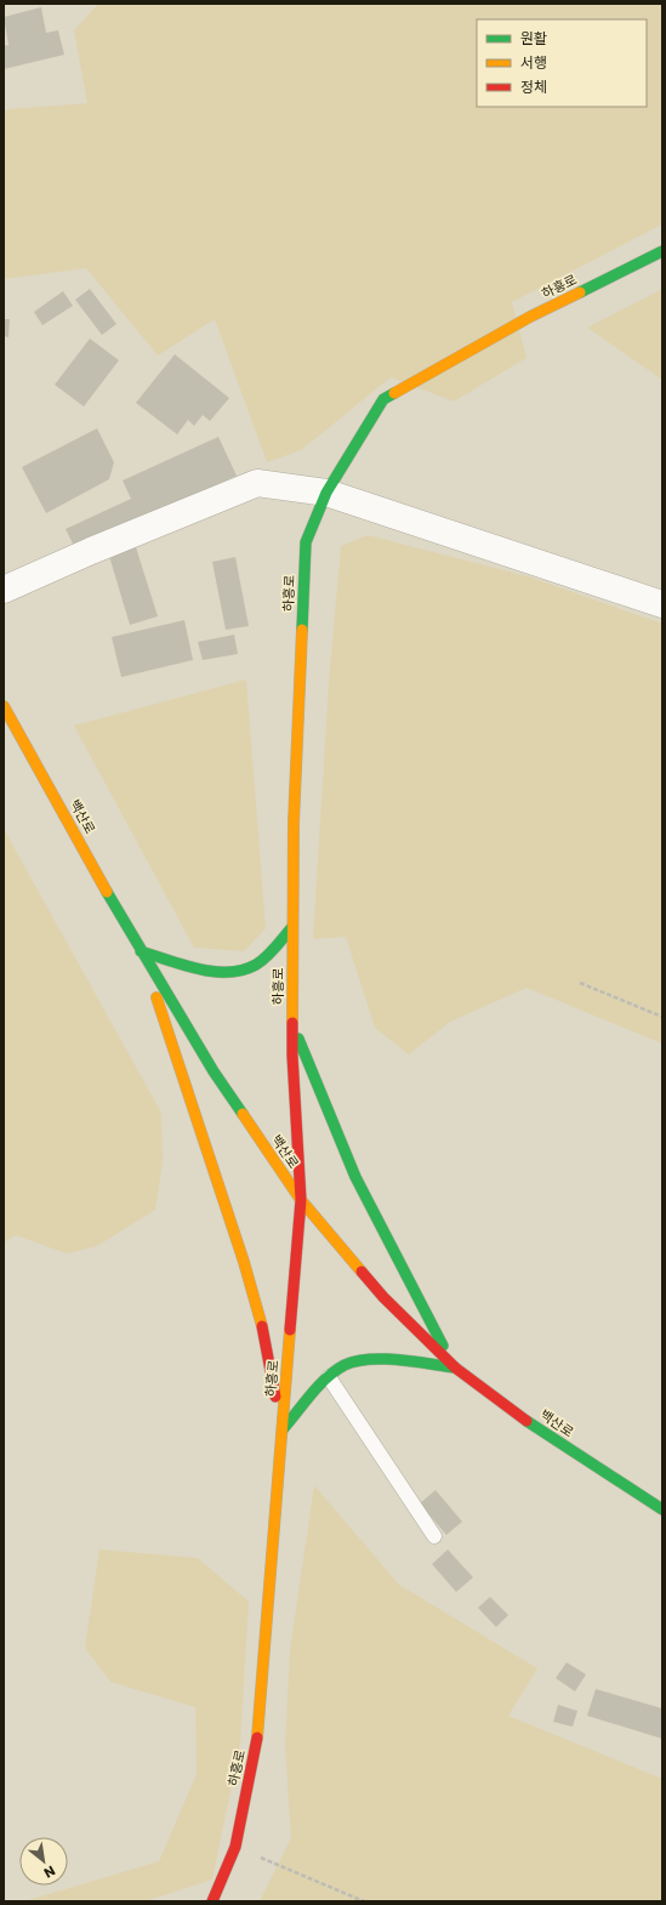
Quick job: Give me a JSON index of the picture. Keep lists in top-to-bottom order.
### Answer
{
  "streets": {
    "main road": ["하흥로", "백산로"]
  },
  "crossings": [
    ["하흥로", "백산로"]
  ],
  "legend": ["원활", "서행", "정체"],
  "north": "bottom right"
}
